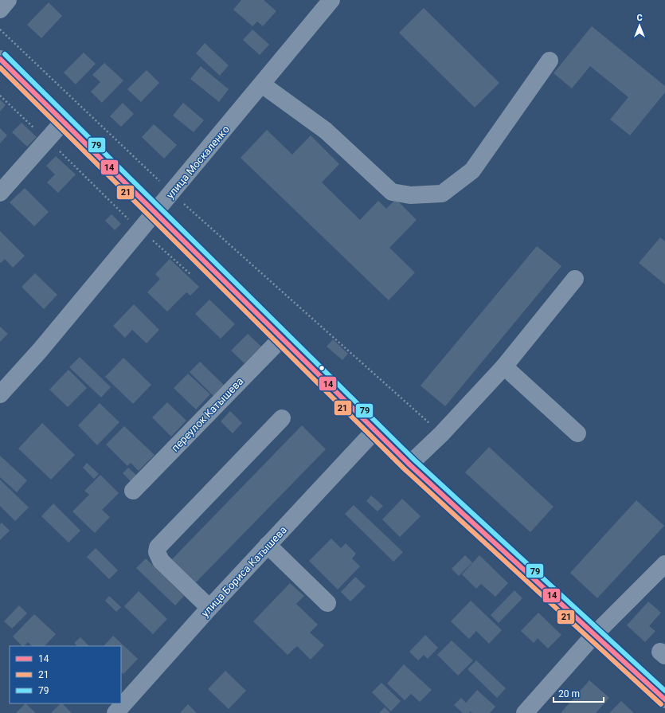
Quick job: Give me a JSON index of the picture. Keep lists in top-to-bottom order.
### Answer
{
  "streets": {
    "street": ["улица Москаленко", "переулок Катышева", "улица Бориса Катышева"]
  },
  "lines": ["transit line 79", "transit line 14", "transit line 21"],
  "legend": ["14", "21", "79"],
  "scale_bar": "20 m",
  "north": "top"
}
